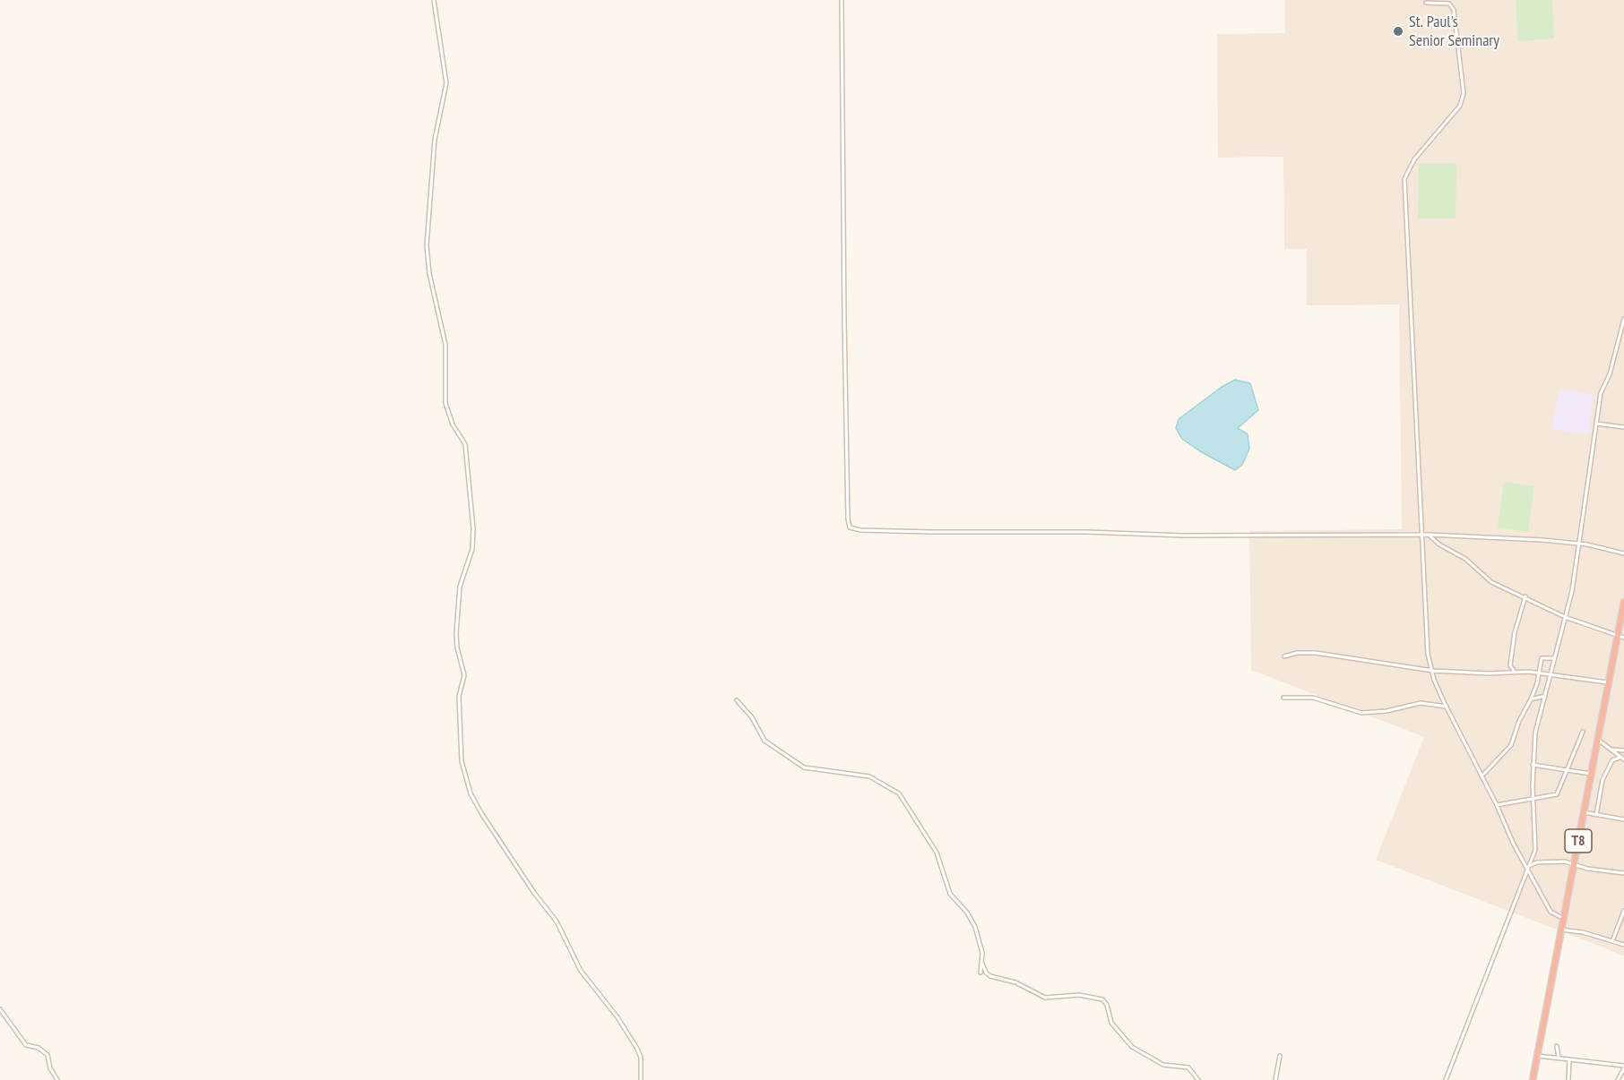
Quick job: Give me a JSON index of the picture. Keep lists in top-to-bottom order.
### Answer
{
  "streets": {
    "highway": ["T8"]
  },
  "places": ["St. Paul's Senior Seminary"]
}
